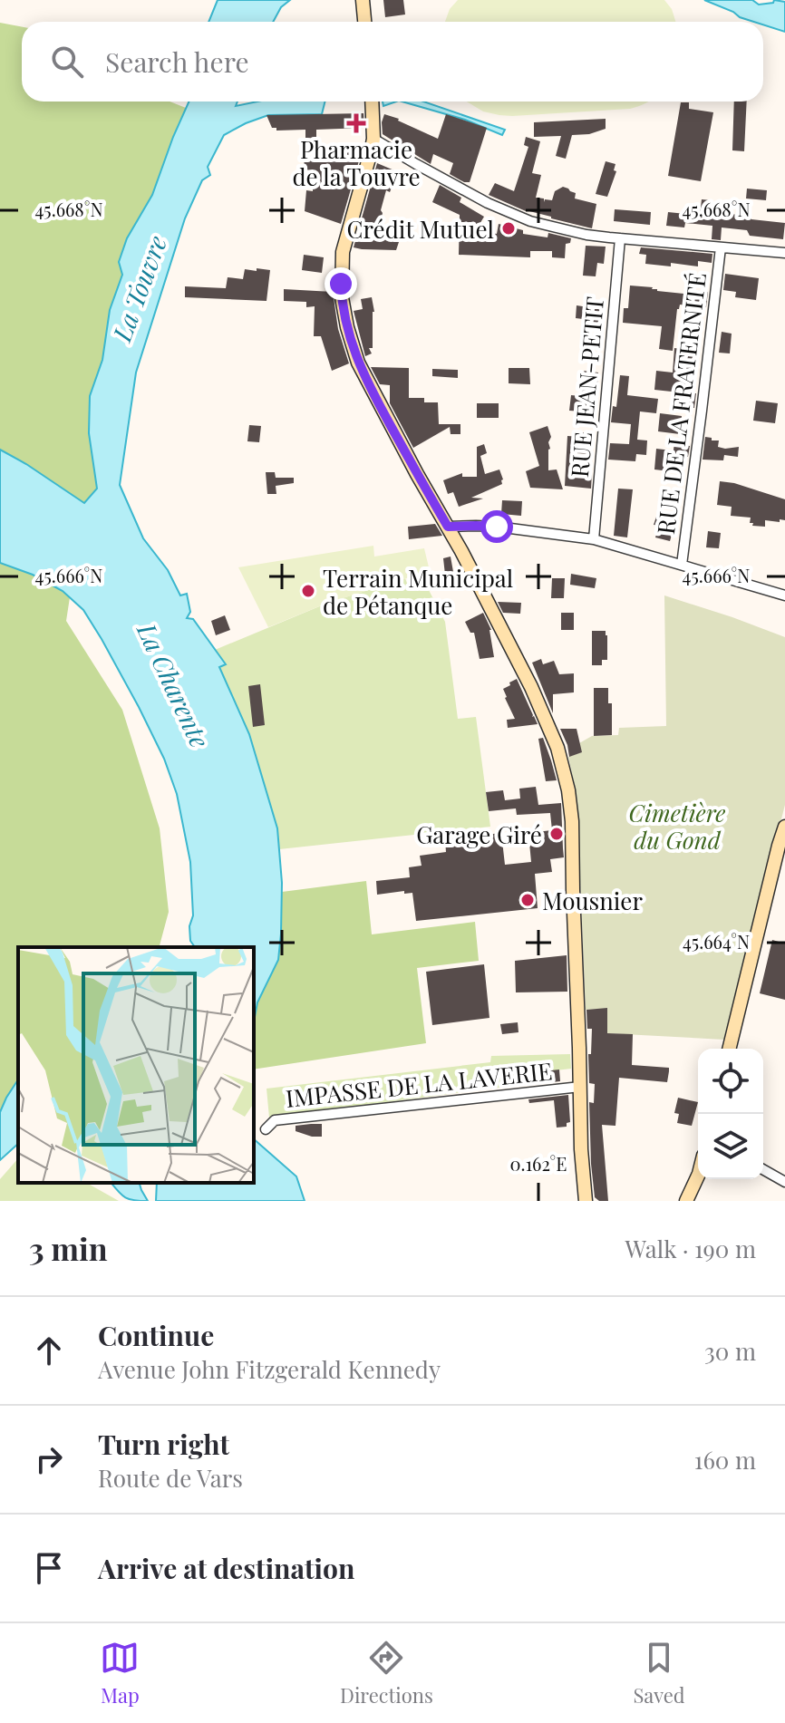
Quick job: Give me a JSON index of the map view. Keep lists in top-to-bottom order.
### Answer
{
  "streets": {
    "street": ["RUE JEAN-PETIT", "RUE DE LA FRATERNITÉ", "IMPASSE DE LA LAVERIE"]
  },
  "water": ["La Touvre", "La Charente"],
  "parks": ["Cimetière du Gond"],
  "places": {
    "health": ["Pharmacie de la Touvre"],
    "other": [
      "Crédit Mutuel",
      "Terrain Municipal de Pétanque",
      "Garage Giré",
      "Mousnier"
    ]
  },
  "page": {
    "search": "Search here",
    "heading": ["3 min", "Walk · 190 m"],
    "list": [
      ["Continue", "Avenue John Fitzgerald Kennedy", "30 m"],
      ["Turn right", "Route de Vars", "160 m"],
      "Arrive at destination"
    ],
    "nav": ["Map", "Directions", "Saved"]
  },
  "coordinates": [
    "45.668°N",
    "45.666°N",
    "45.664°N",
    "0.162°E"
  ]
}
